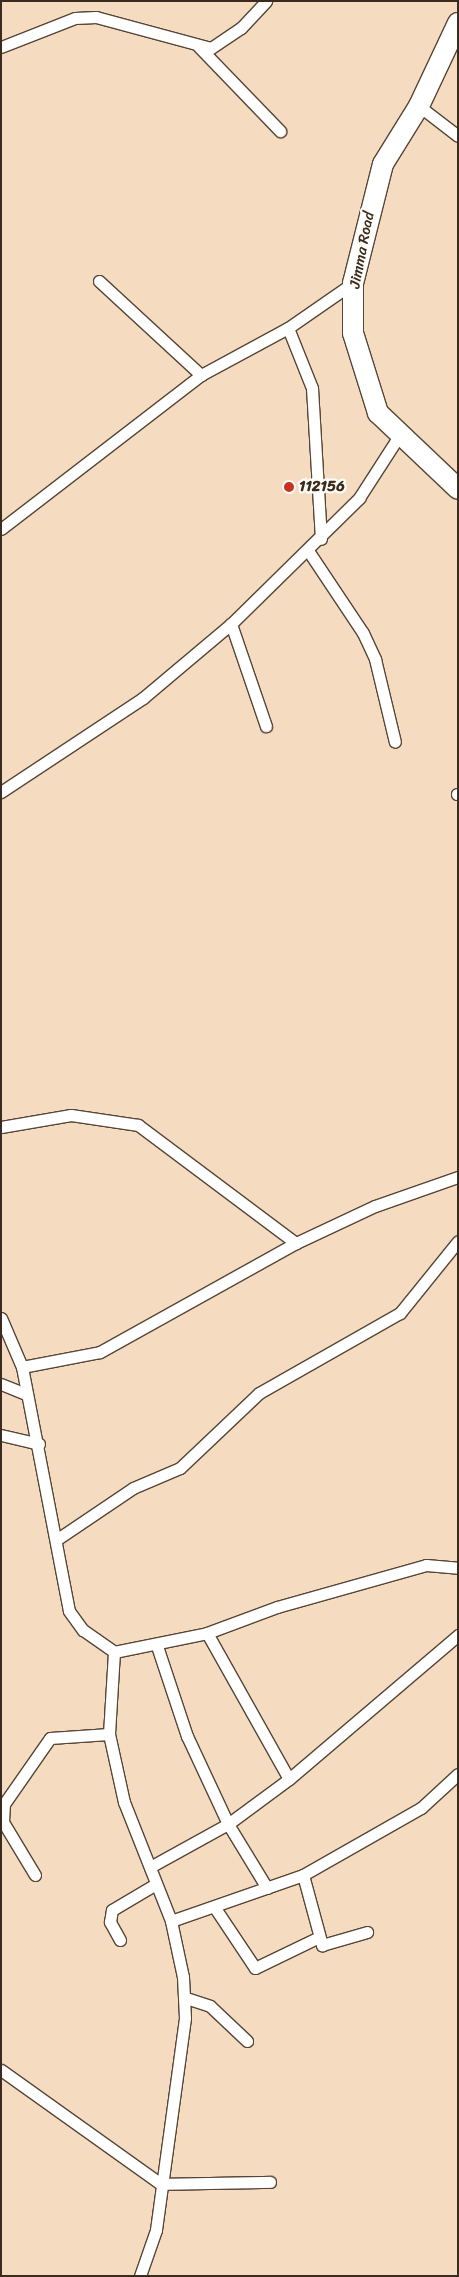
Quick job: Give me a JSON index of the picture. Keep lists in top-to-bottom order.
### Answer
{
  "streets": {
    "highway": ["Jimma Road"]
  },
  "places": ["112156"]
}
